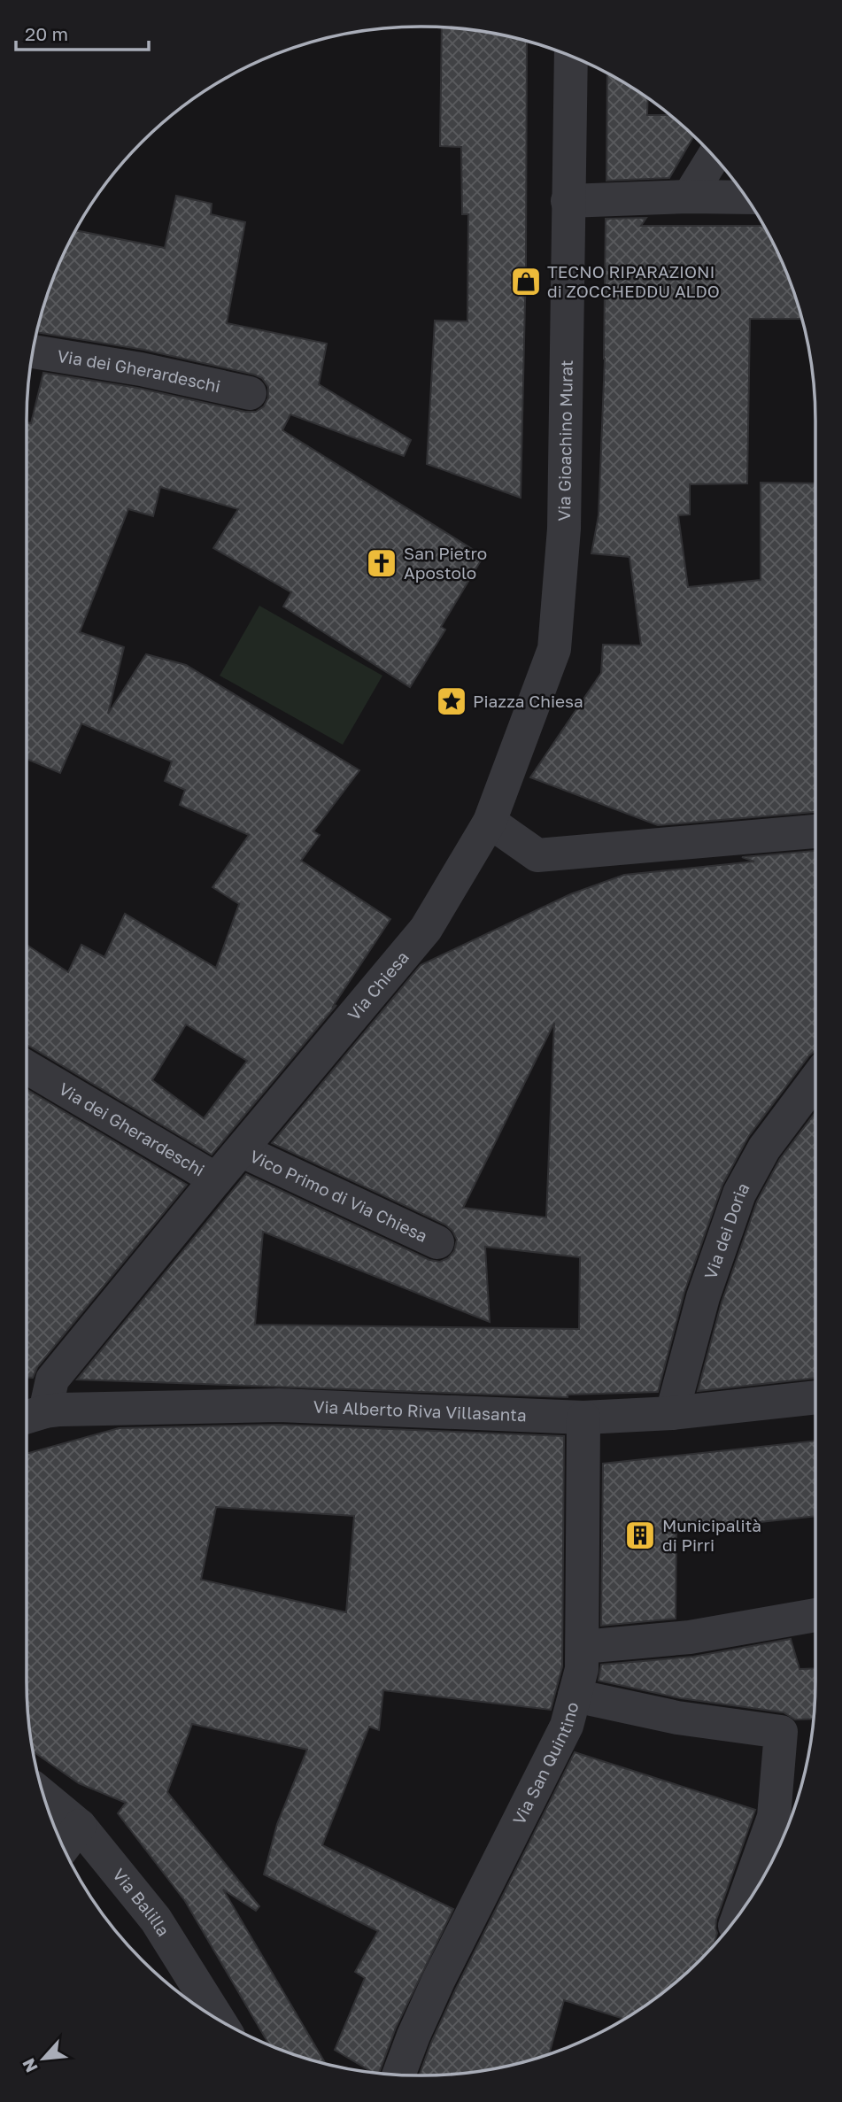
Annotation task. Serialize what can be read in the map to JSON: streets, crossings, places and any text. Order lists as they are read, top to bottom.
{
  "streets": {
    "street": [
      "Via dei Gherardeschi",
      "Via Gioachino Murat",
      "Via Chiesa",
      "Vico Primo di Via Chiesa",
      "Via dei Doria",
      "Via Alberto Riva Villasanta",
      "Via San Quintino",
      "Via Balilla"
    ]
  },
  "crossings": [
    ["Via dei Gherardeschi", "Via Chiesa"],
    ["Via Gioachino Murat", "Via Chiesa"],
    ["Via Chiesa", "Vico Primo di Via Chiesa"],
    ["Via Chiesa", "Via Alberto Riva Villasanta"],
    ["Via dei Doria", "Via Alberto Riva Villasanta"],
    ["Via Alberto Riva Villasanta", "Via San Quintino"]
  ],
  "places": {
    "shop": ["TECNO RIPARAZIONI di ZOCCHEDDU ALDO"],
    "church": ["San Pietro Apostolo"],
    "place": ["Piazza Chiesa"],
    "building": ["Municipalità di Pirri"]
  },
  "scale_bar": "20 m",
  "north": "bottom left"
}
